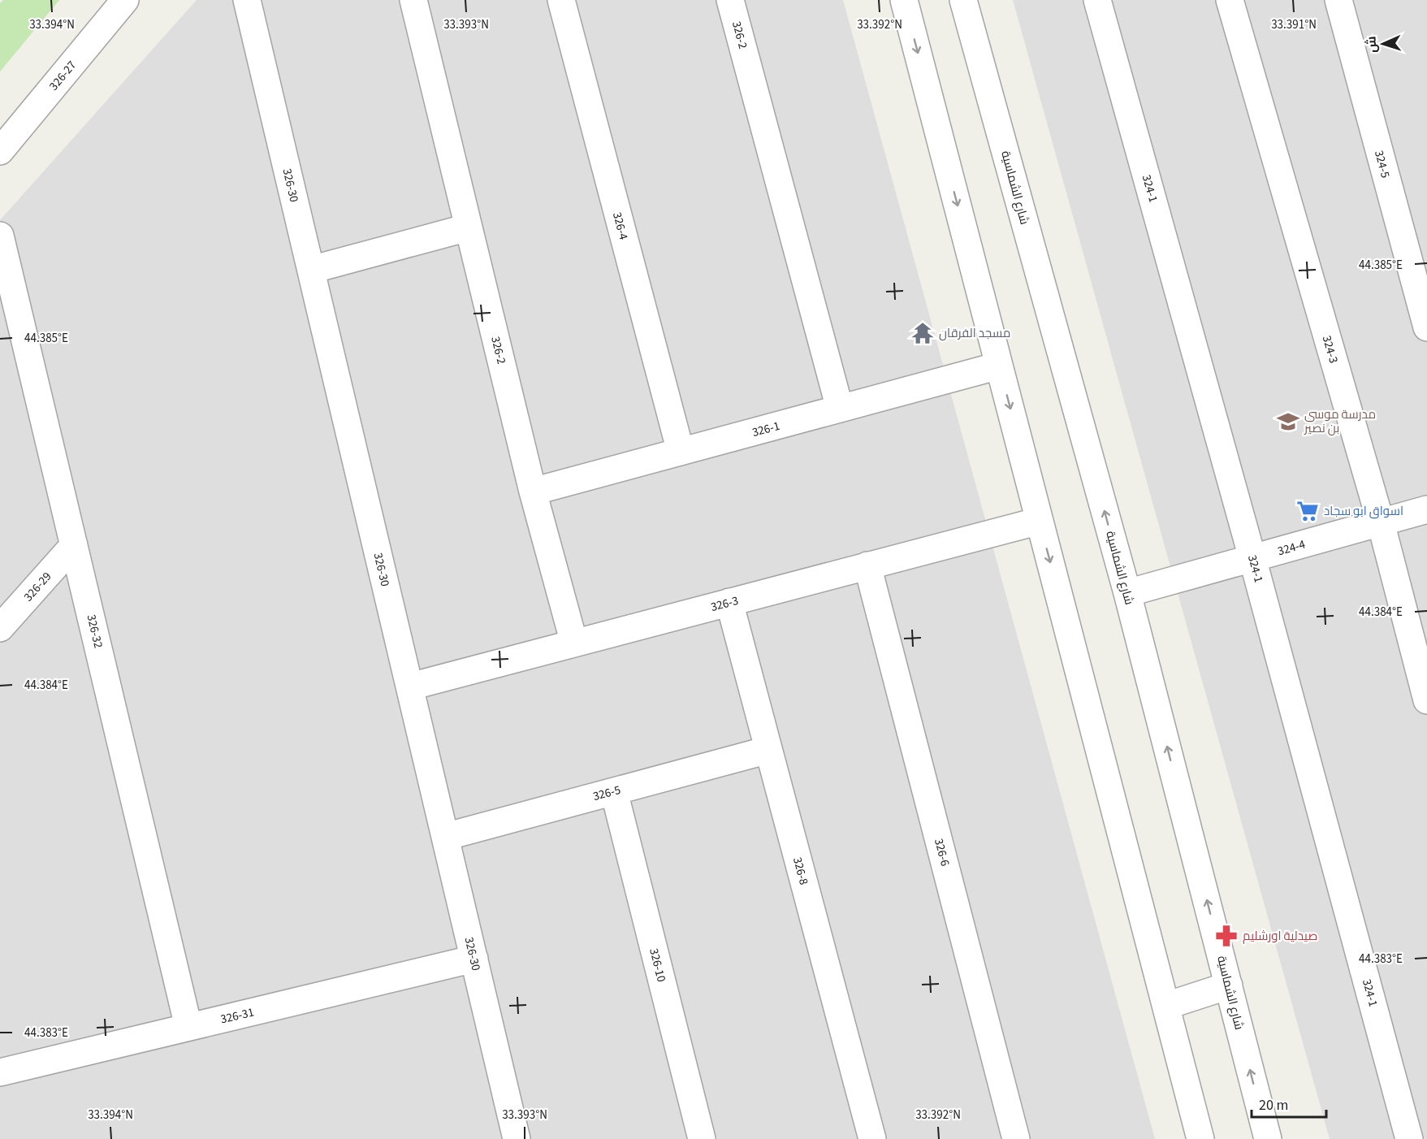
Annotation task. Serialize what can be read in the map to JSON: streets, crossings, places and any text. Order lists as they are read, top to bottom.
{
  "streets": {
    "street": [
      "326-2",
      "326-27",
      "324-5",
      "326-30",
      "شارع الشماسية",
      "324-1",
      "326-4",
      "324-3",
      "326-1",
      "324-4",
      "326-29",
      "326-3",
      "326-32",
      "326-5",
      "326-6",
      "326-8",
      "326-10",
      "326-31"
    ]
  },
  "crossings": [
    ["326-2", "326-1"],
    ["326-2", "326-3"],
    ["326-30", "326-3"],
    ["326-30", "326-5"],
    ["326-30", "326-31"],
    ["شارع الشماسية", "324-4"],
    ["324-1", "324-4"],
    ["326-4", "326-1"],
    ["324-3", "324-4"],
    ["326-29", "326-32"],
    ["326-3", "326-6"],
    ["326-3", "326-8"],
    ["326-32", "326-31"],
    ["326-5", "326-8"],
    ["326-5", "326-10"]
  ],
  "places": {
    "temple": ["مسجد الفرقان"],
    "school or university": ["مدرسة موسى بن نصير"],
    "supermarket": ["اسواق ابو سجاد"],
    "pharmacy": ["صيدلية اورشليم"]
  },
  "scale_bar": "20 m",
  "north": "left",
  "coordinates": [
    "33.394°N",
    "33.393°N",
    "33.392°N",
    "33.391°N",
    "44.385°E",
    "44.384°E",
    "44.383°E"
  ]
}
